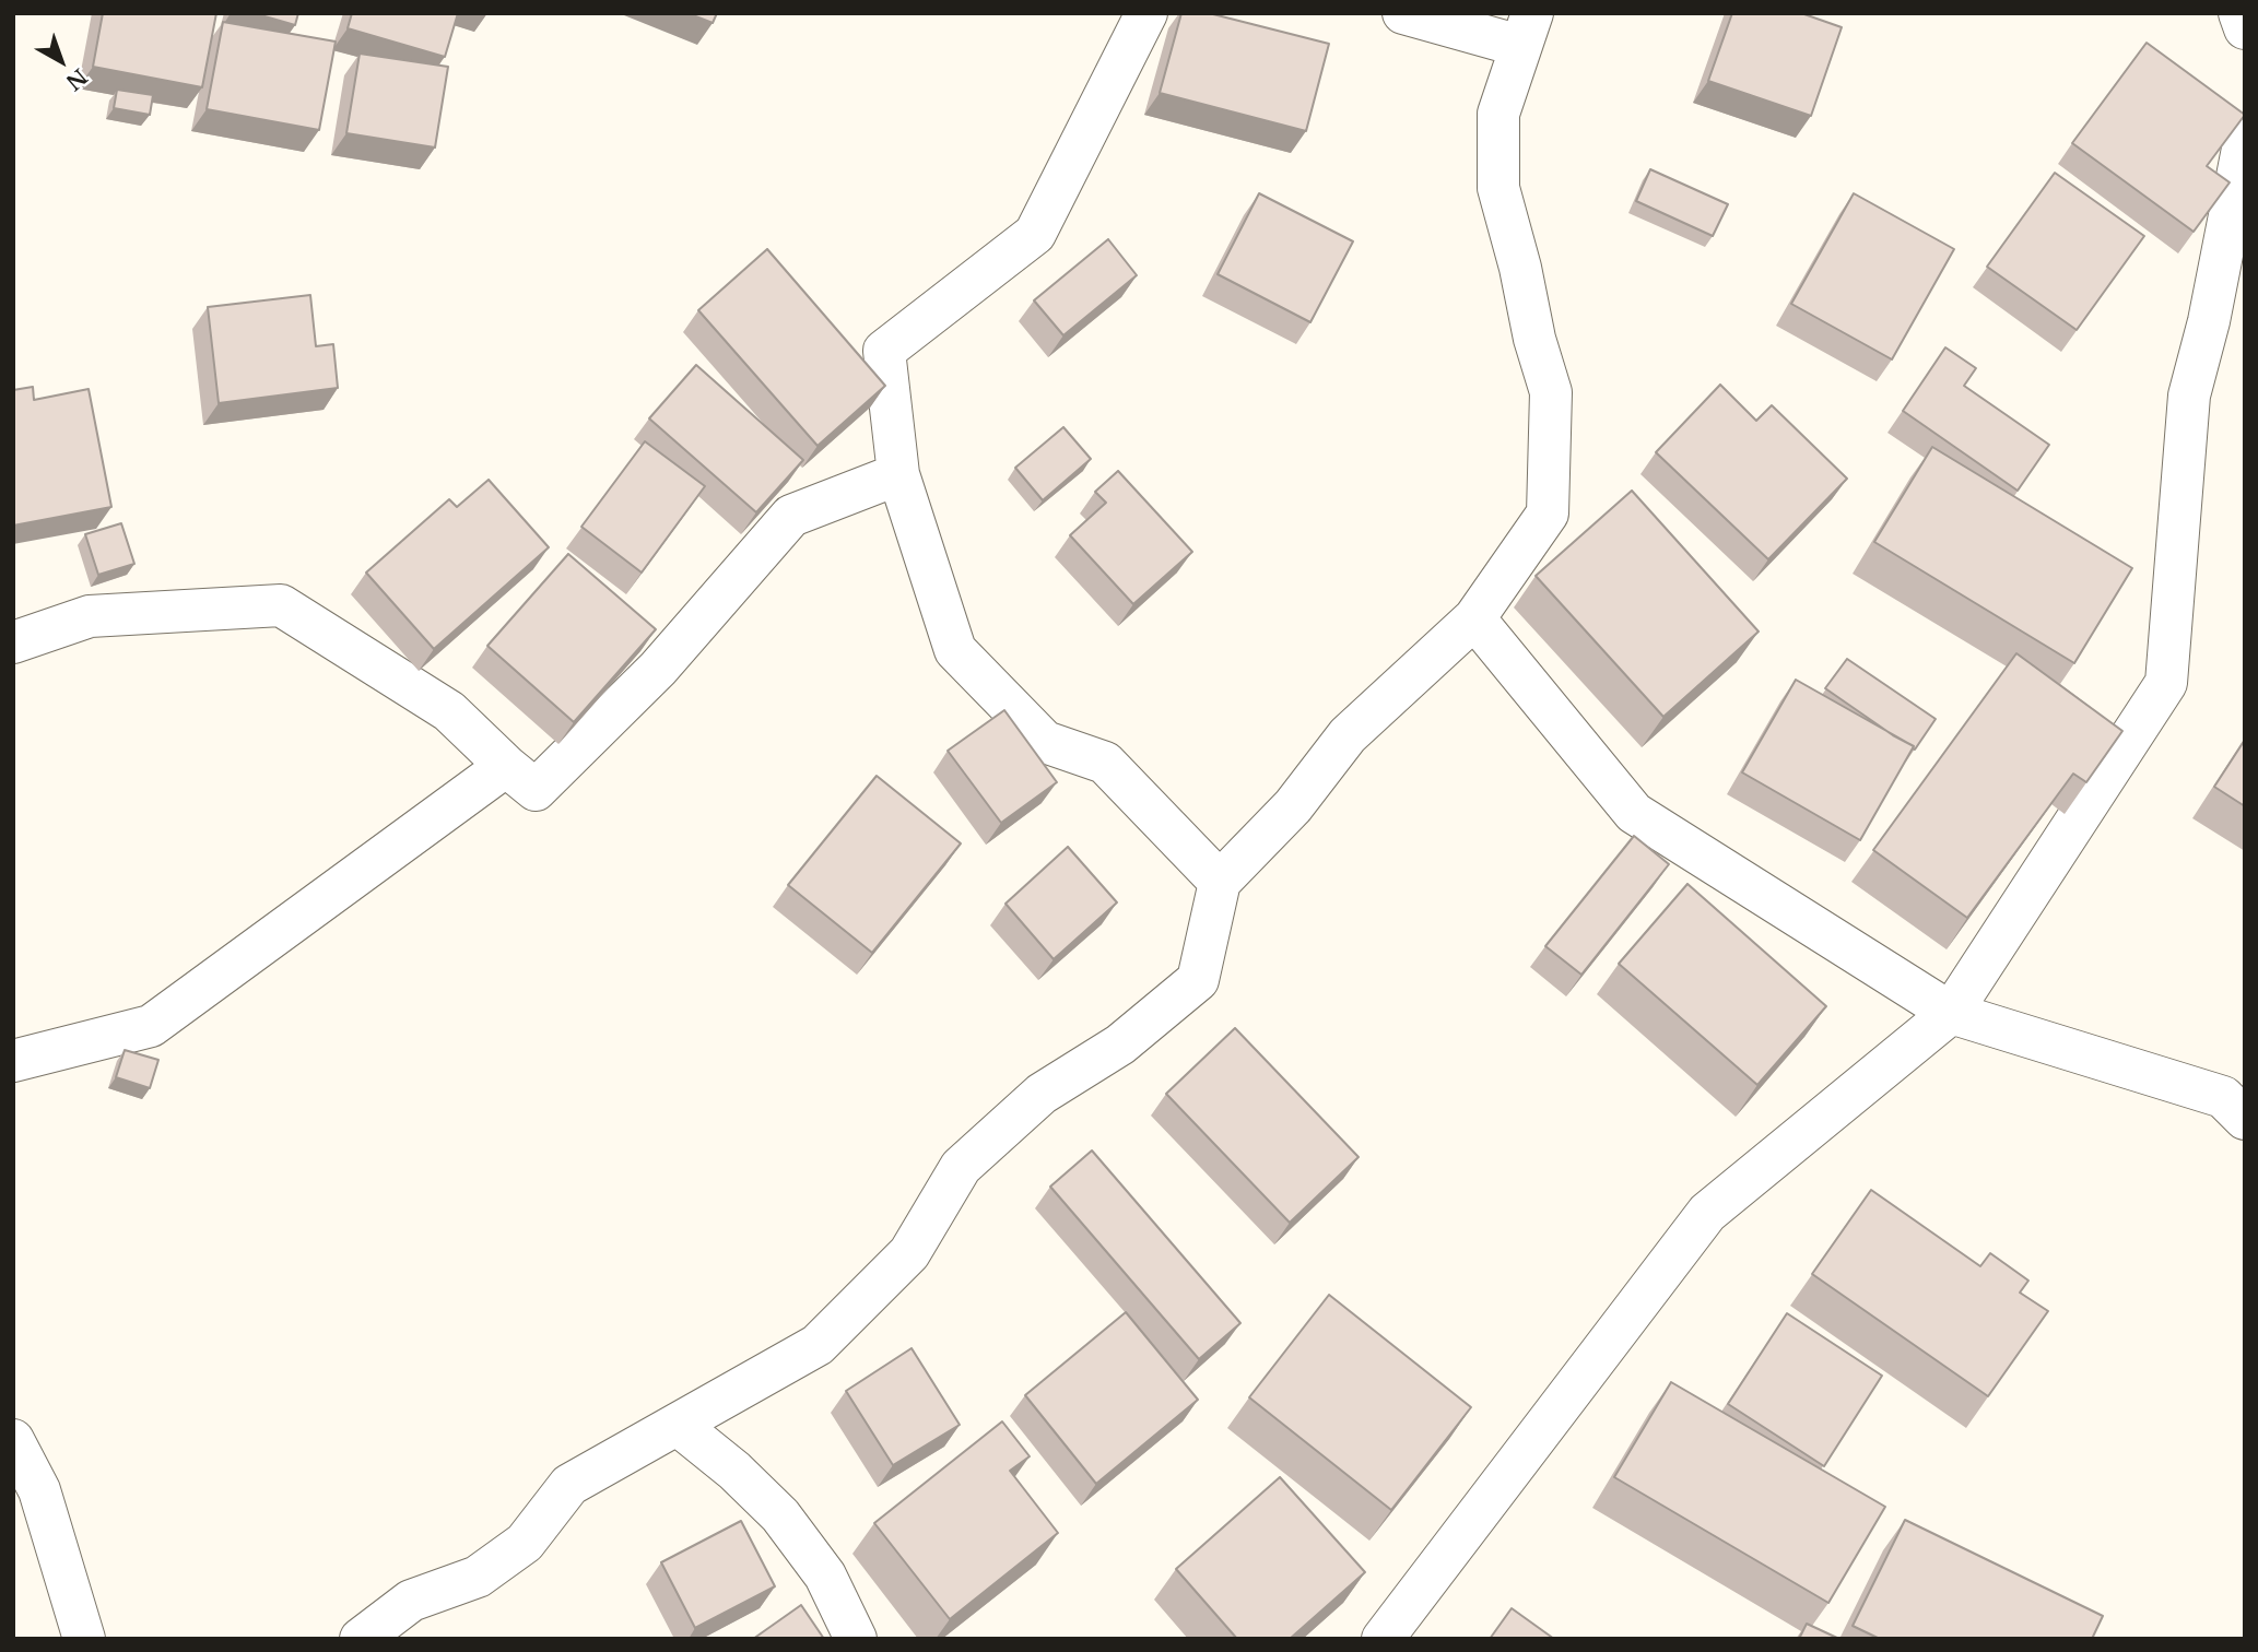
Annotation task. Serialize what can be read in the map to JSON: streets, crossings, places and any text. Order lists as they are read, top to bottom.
{
  "north": "bottom right"
}
